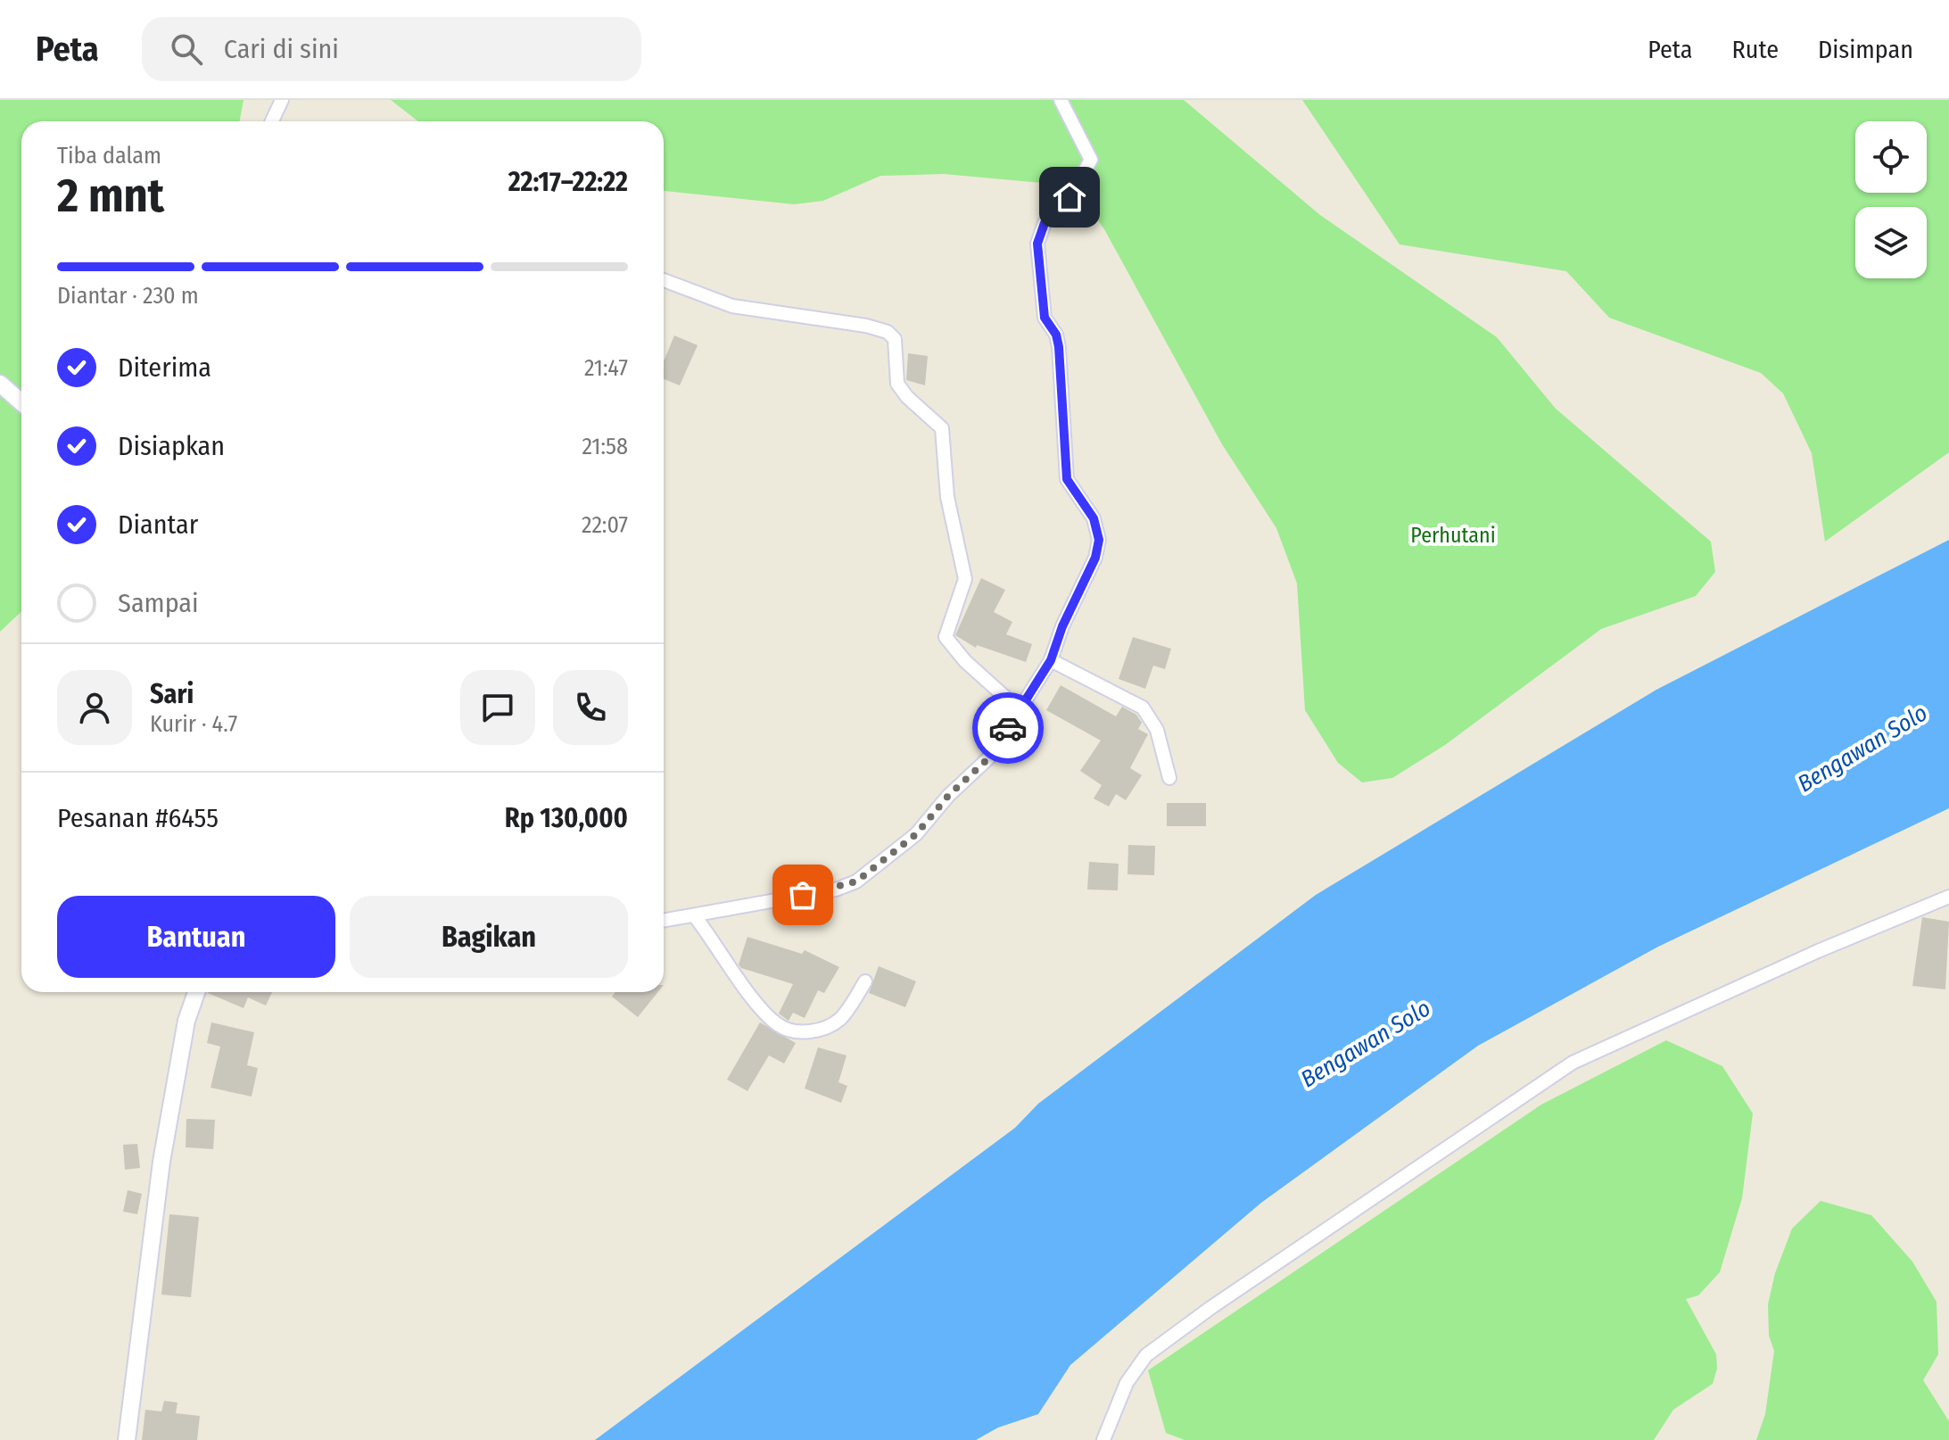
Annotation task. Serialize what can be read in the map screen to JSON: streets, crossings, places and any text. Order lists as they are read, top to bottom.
{
  "water": ["Bengawan Solo"],
  "parks": ["Perhutani"],
  "page": {
    "header": "Peta",
    "search": "Cari di sini",
    "nav": ["Peta", "Rute", "Disimpan"],
    "heading": ["2 mnt", "Tiba dalam", "22:17–22:22"],
    "panel": [
      "Sari",
      "Kurir · 4.7",
      "Pesanan #6455",
      "Rp 130,000"
    ],
    "bar": "Diantar · 230 m",
    "list": [
      ["Diterima", "21:47"],
      ["Disiapkan", "21:58"],
      ["Diantar", "22:07"],
      "Sampai"
    ],
    "buttons": ["Bantuan", "Bagikan"]
  }
}
